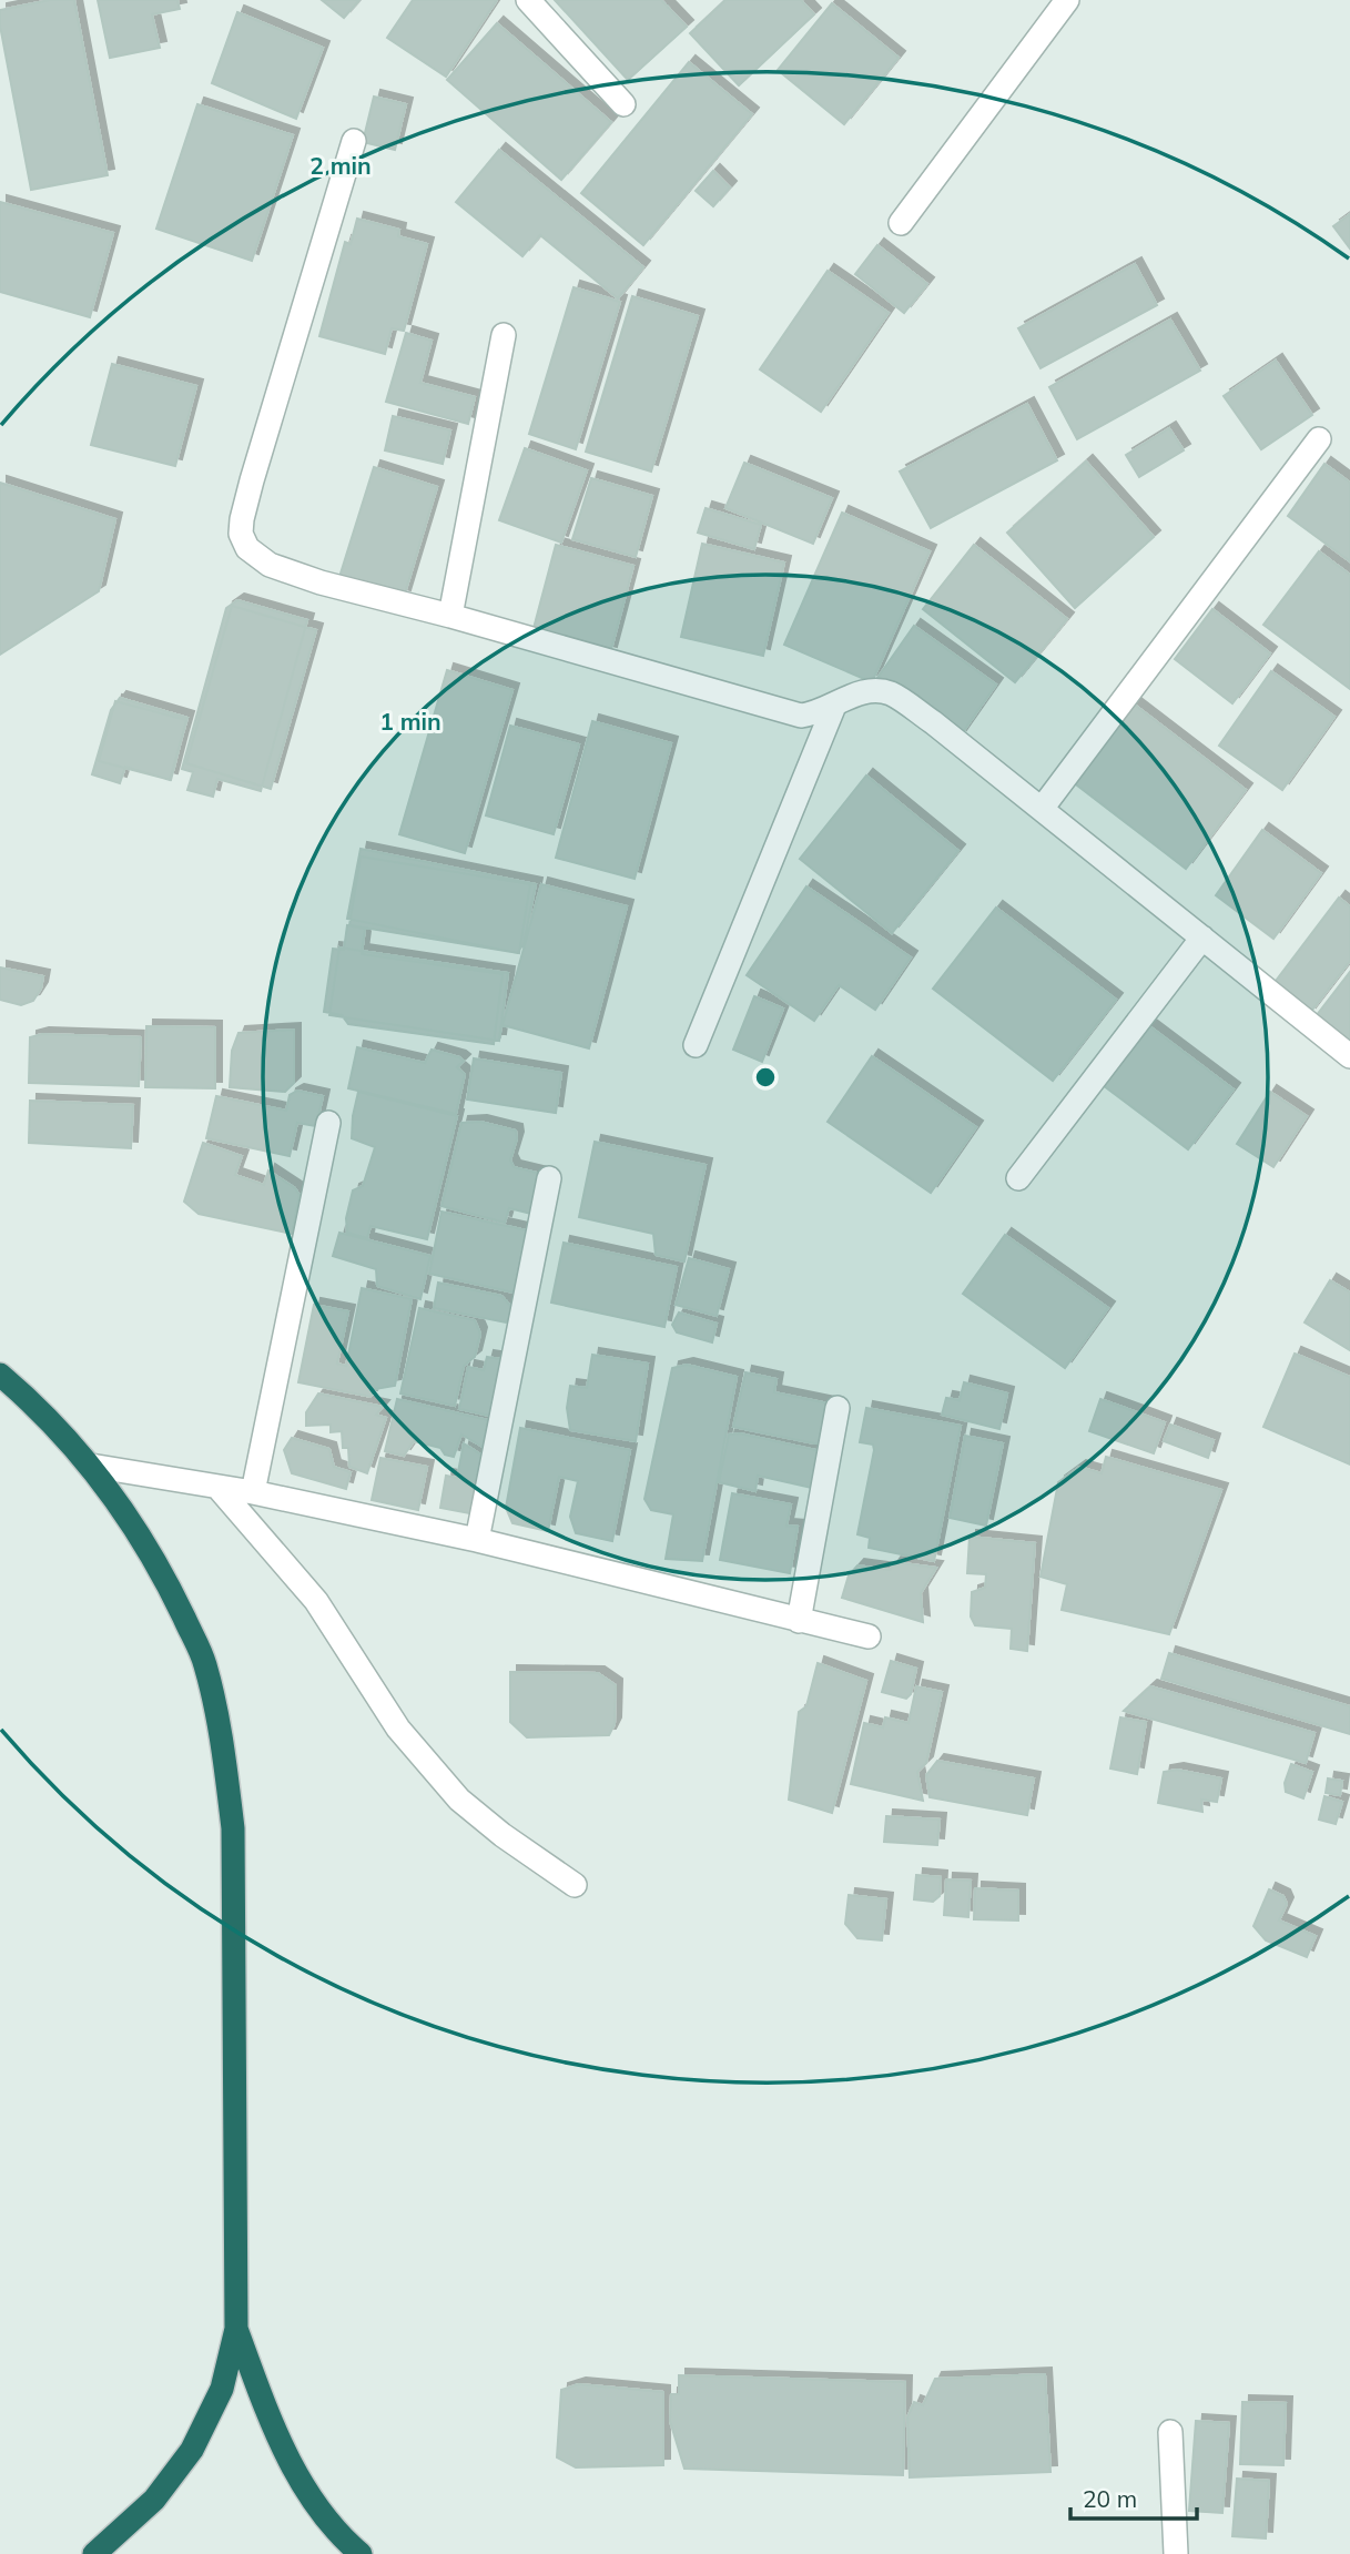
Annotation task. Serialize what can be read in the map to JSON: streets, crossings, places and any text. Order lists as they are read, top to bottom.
{
  "scale_bar": "20 m",
  "rings": ["2 min", "1 min"]
}
